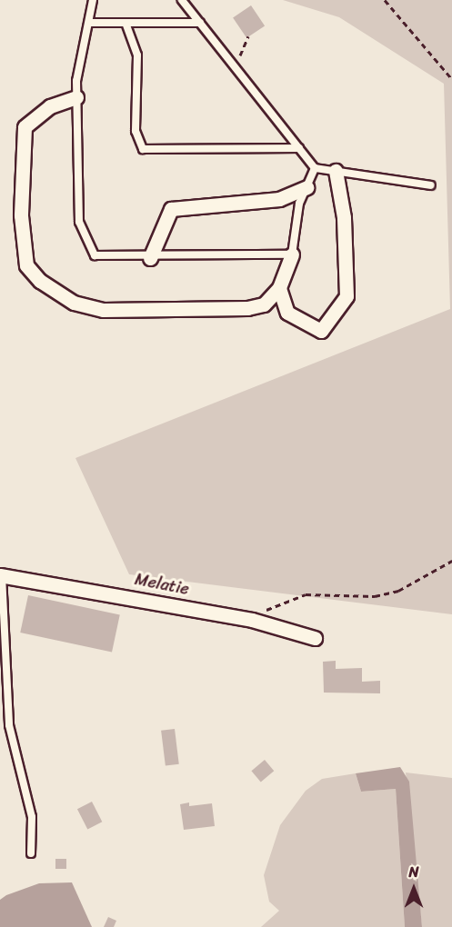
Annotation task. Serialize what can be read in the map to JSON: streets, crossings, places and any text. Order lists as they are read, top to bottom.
{
  "streets": {
    "street": ["Melatie"]
  },
  "north": "top"
}
